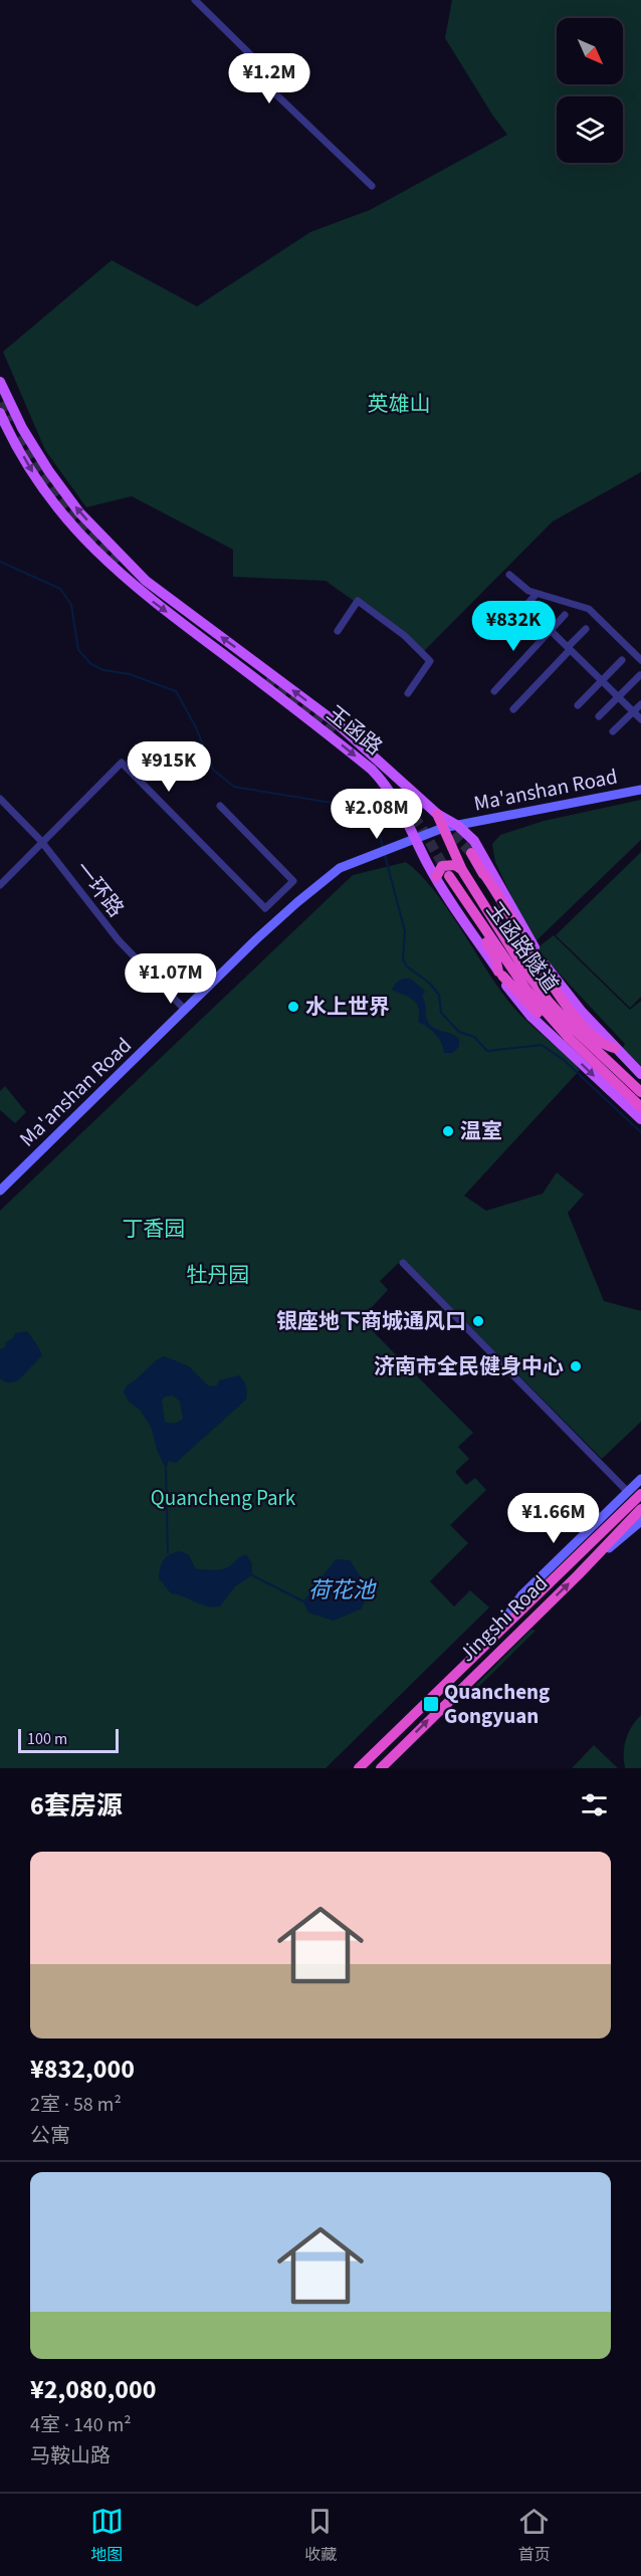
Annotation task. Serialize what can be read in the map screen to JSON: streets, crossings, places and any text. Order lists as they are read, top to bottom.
{
  "streets": {
    "highway": ["玉函路隧道", "Jingshi Road"],
    "main road": ["玉函路", "Ma'anshan Road"],
    "street": ["一环路"]
  },
  "crossings": [
    ["玉函路", "Ma'anshan Road"],
    ["Ma'anshan Road", "一环路"]
  ],
  "water": ["荷花池"],
  "parks": [
    "英雄山",
    "丁香园",
    "牡丹园",
    "Quancheng Park"
  ],
  "places": {
    "other": [
      "水上世界",
      "温室",
      "银座地下商城通风口",
      "济南市全民健身中心"
    ],
    "transit": ["Quancheng Gongyuan"]
  },
  "scale_bar": "100 m",
  "north": "bottom right",
  "page": {
    "price": [
      "¥1.2M",
      "¥832K",
      "¥915K",
      "¥2.08M",
      "¥1.07M",
      "¥1.66M"
    ],
    "scale": "100 m",
    "heading": "6套房源",
    "list": [
      {
        "name": "¥832,000",
        "note": "2室 · 58 m² · 公寓"
      },
      {
        "name": "¥2,080,000",
        "note": "4室 · 140 m² · 马鞍山路"
      }
    ],
    "tabs": ["地图", "收藏", "首页"]
  }
}
